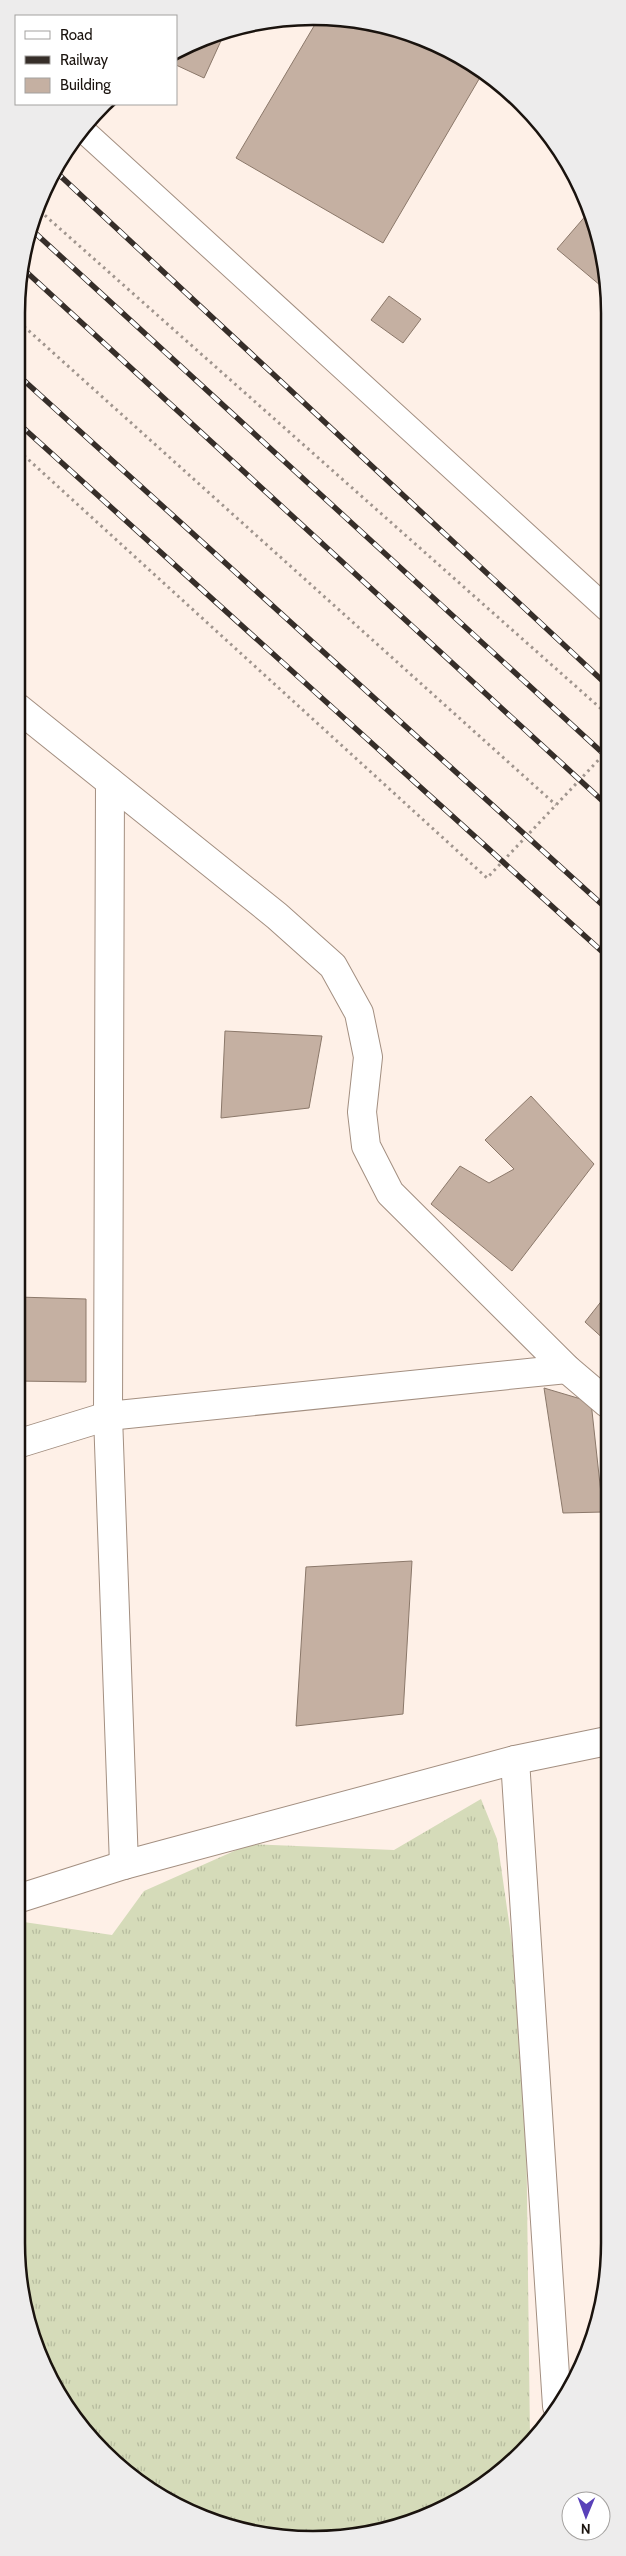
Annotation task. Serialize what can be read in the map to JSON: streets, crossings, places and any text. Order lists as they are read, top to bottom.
{
  "legend": ["Road", "Railway", "Building"],
  "north": "bottom"
}
